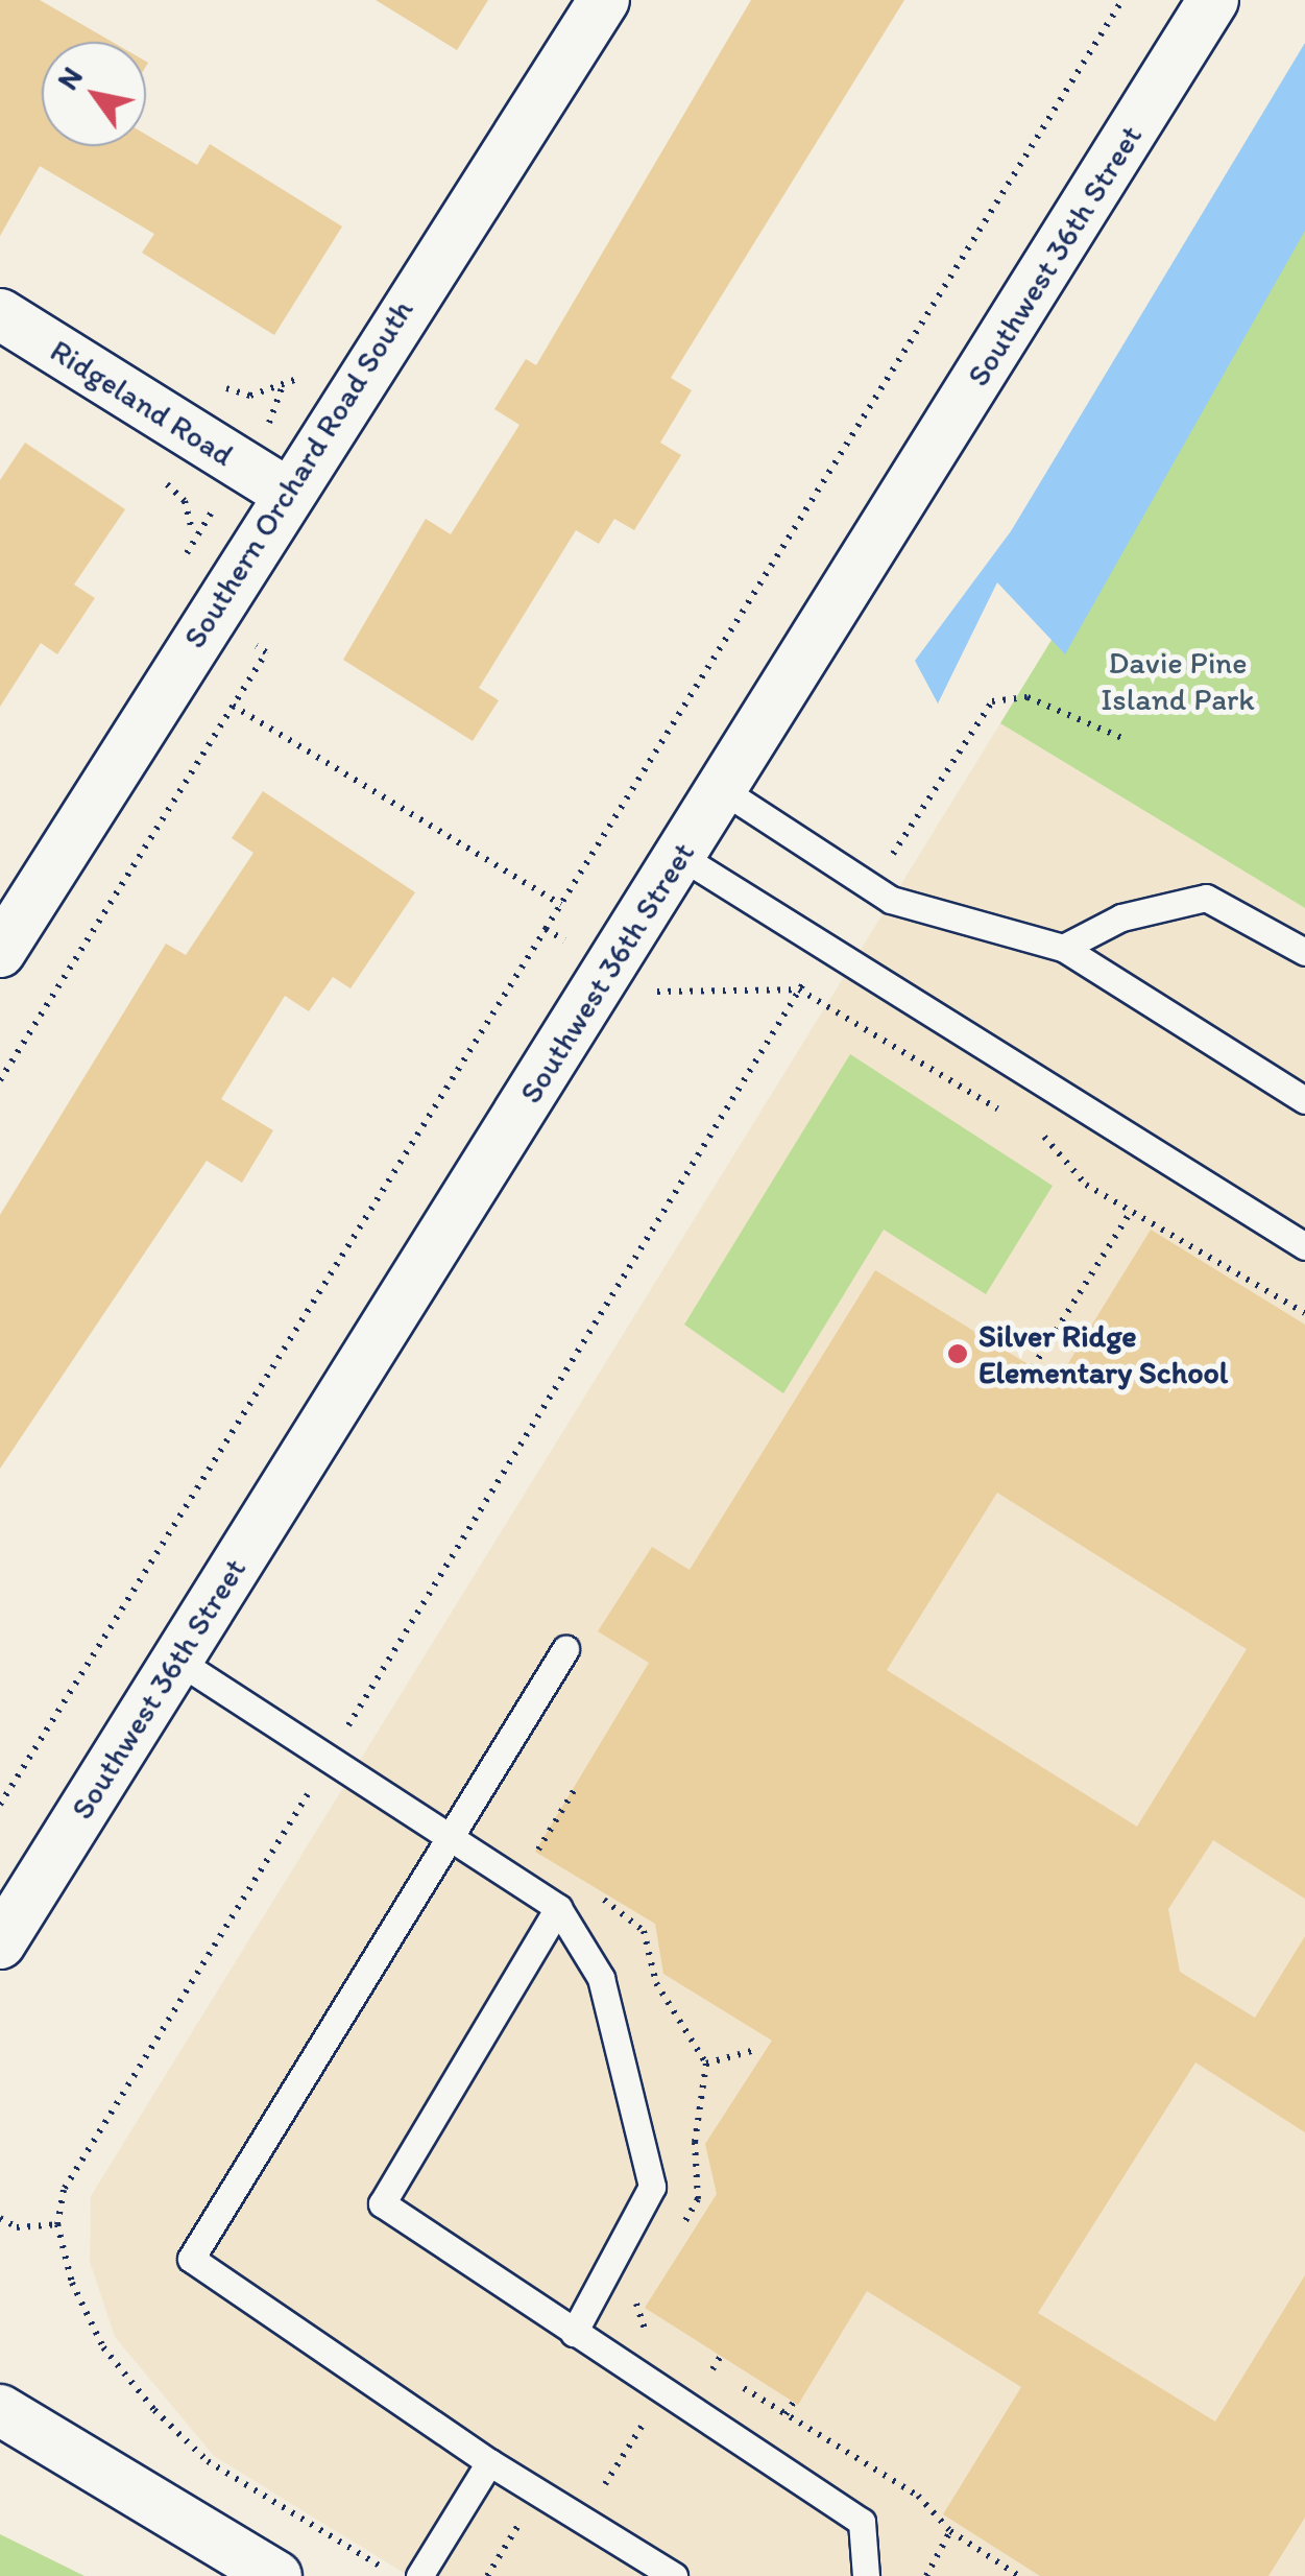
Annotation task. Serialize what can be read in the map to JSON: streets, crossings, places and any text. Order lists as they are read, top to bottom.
{
  "streets": {
    "street": ["Southwest 36th Street", "Ridgeland Road", "Southern Orchard Road South"]
  },
  "crossings": [
    ["Ridgeland Road", "Southern Orchard Road South"]
  ],
  "parks": ["Davie Pine Island Park"],
  "places": ["Silver Ridge Elementary School"],
  "north": "top left"
}
